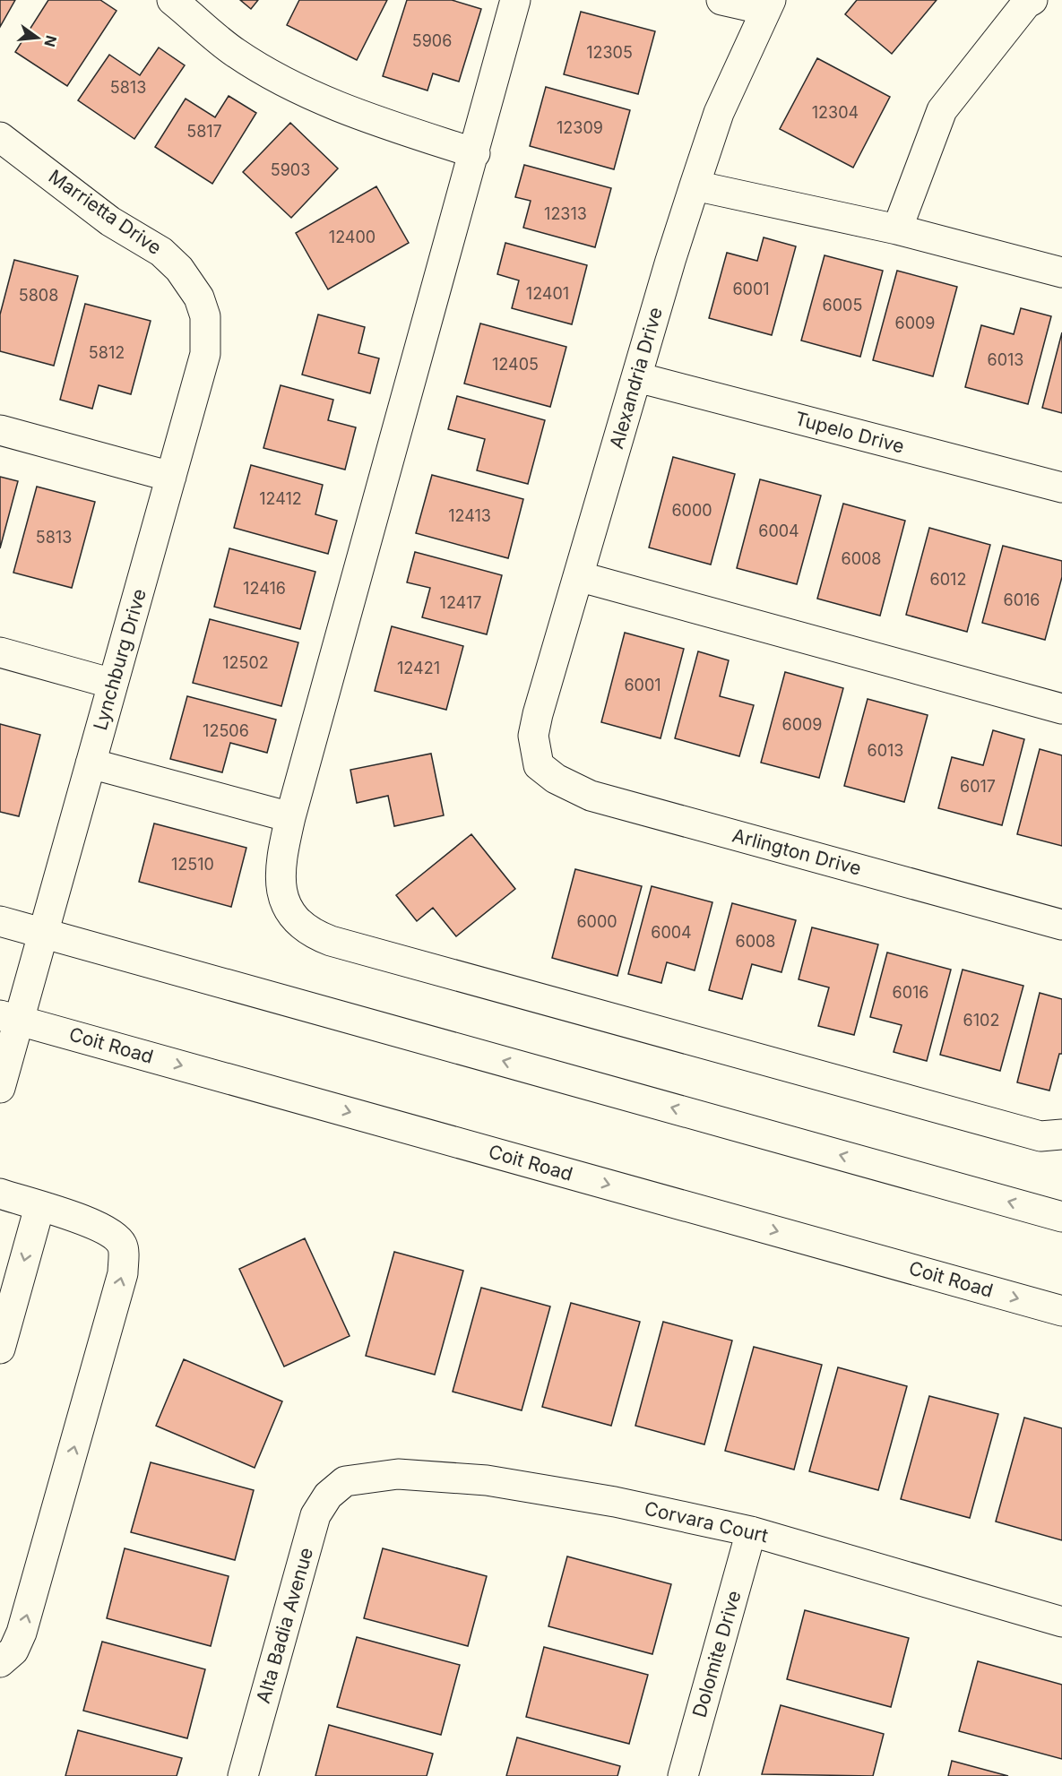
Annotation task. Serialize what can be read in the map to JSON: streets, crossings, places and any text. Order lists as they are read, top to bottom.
{
  "streets": {
    "street": [
      "Marrietta Drive",
      "Alexandria Drive",
      "Tupelo Drive",
      "Lynchburg Drive",
      "Arlington Drive",
      "Coit Road",
      "Corvara Court",
      "Alta Badia Avenue",
      "Dolomite Drive"
    ]
  },
  "crossings": [
    ["Marrietta Drive", "Lynchburg Drive"],
    ["Alexandria Drive", "Tupelo Drive"],
    ["Alexandria Drive", "Arlington Drive"],
    ["Lynchburg Drive", "Coit Road"],
    ["Corvara Court", "Alta Badia Avenue"],
    ["Corvara Court", "Dolomite Drive"]
  ],
  "house_numbers": [
    "5906",
    "12305",
    "5813",
    "12304",
    "12309",
    "5817",
    "5903",
    "12313",
    "12400",
    "6001",
    "12401",
    "5808",
    "6005",
    "6009",
    "5812",
    "6013",
    "12405",
    "12412",
    "6000",
    "12413",
    "6004",
    "5813",
    "6008",
    "6012",
    "12416",
    "6016",
    "12417",
    "12502",
    "12421",
    "6001",
    "6009",
    "12506",
    "6013",
    "6017",
    "12510",
    "6000",
    "6004",
    "6008",
    "6016",
    "6102"
  ],
  "north": "right"
}
